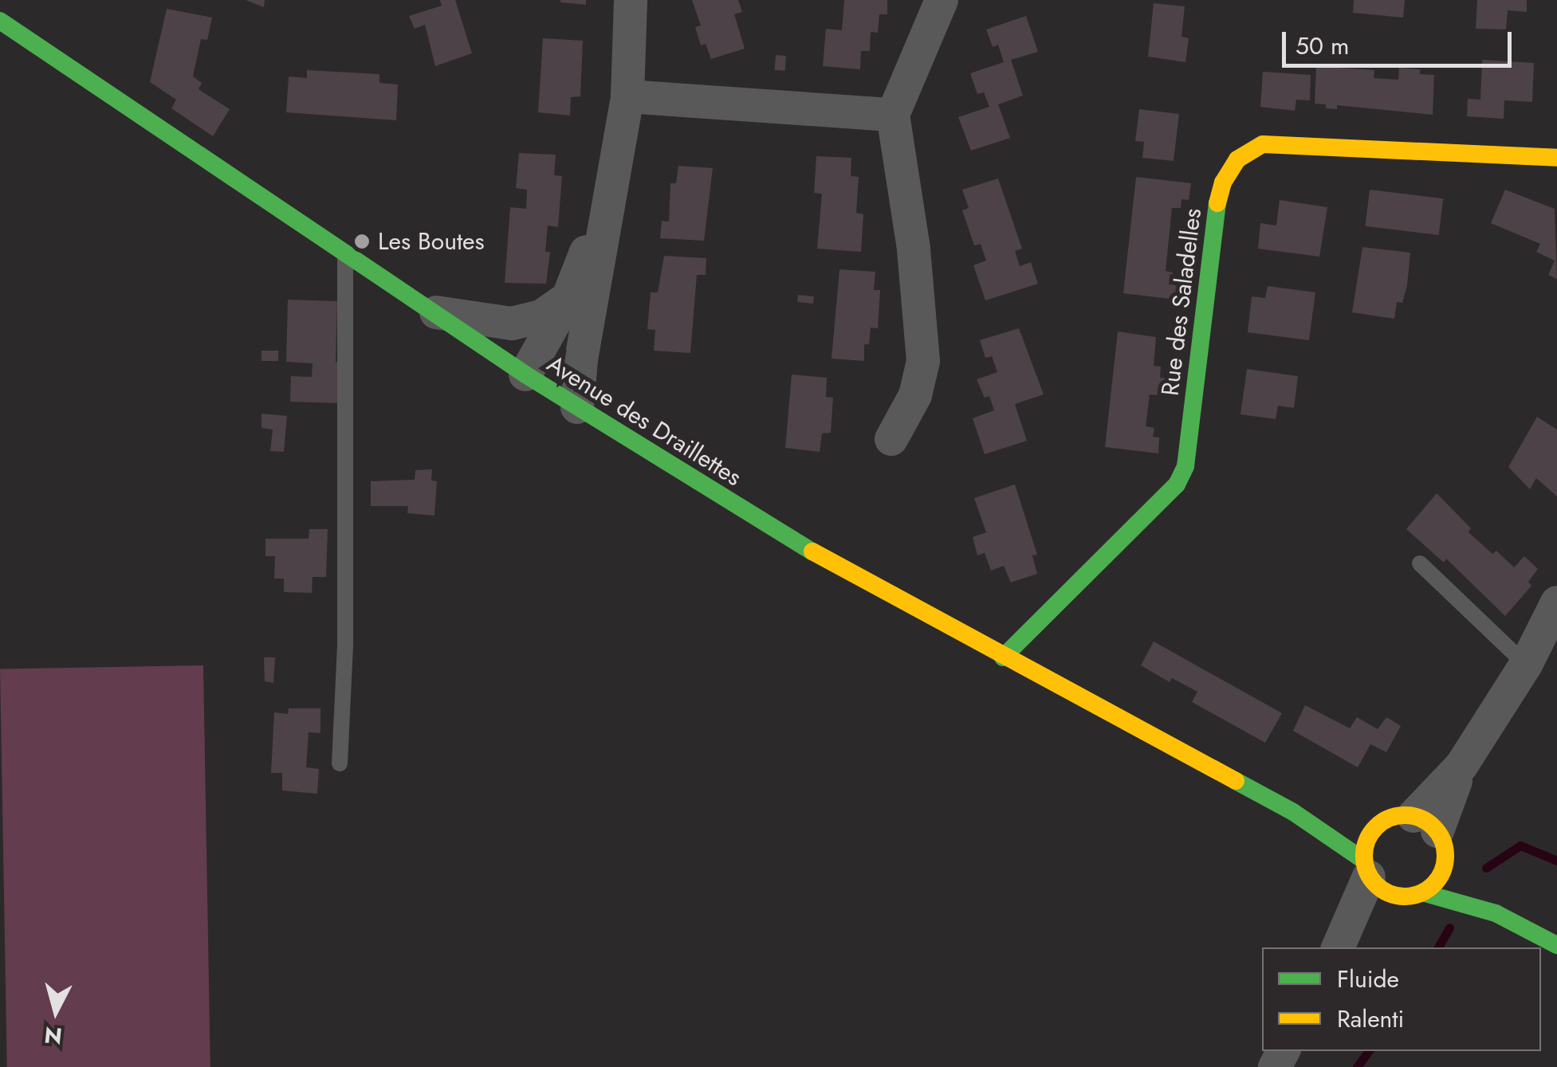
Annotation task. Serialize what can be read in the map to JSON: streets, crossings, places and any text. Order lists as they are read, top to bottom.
{
  "streets": {
    "street": ["Rue des Saladelles", "Avenue des Draillettes"]
  },
  "crossings": [
    ["Rue des Saladelles", "Avenue des Draillettes"]
  ],
  "places": ["Les Boutes"],
  "legend": ["Fluide", "Ralenti"],
  "scale_bar": "50 m",
  "north": "bottom"
}
